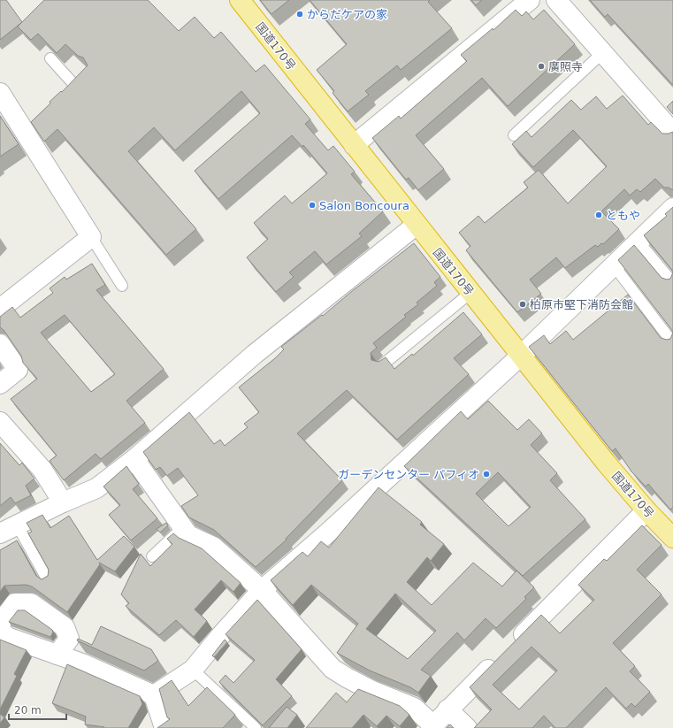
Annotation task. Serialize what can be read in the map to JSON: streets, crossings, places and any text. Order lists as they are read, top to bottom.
{
  "streets": {
    "highway": ["国道170号"]
  },
  "places": [
    "からだケアの家",
    "廣照寺",
    "Salon Boncoura",
    "ともや",
    "柏原市堅下消防会館",
    "ガーデンセンター パフィオ"
  ],
  "scale_bar": "20 m"
}
